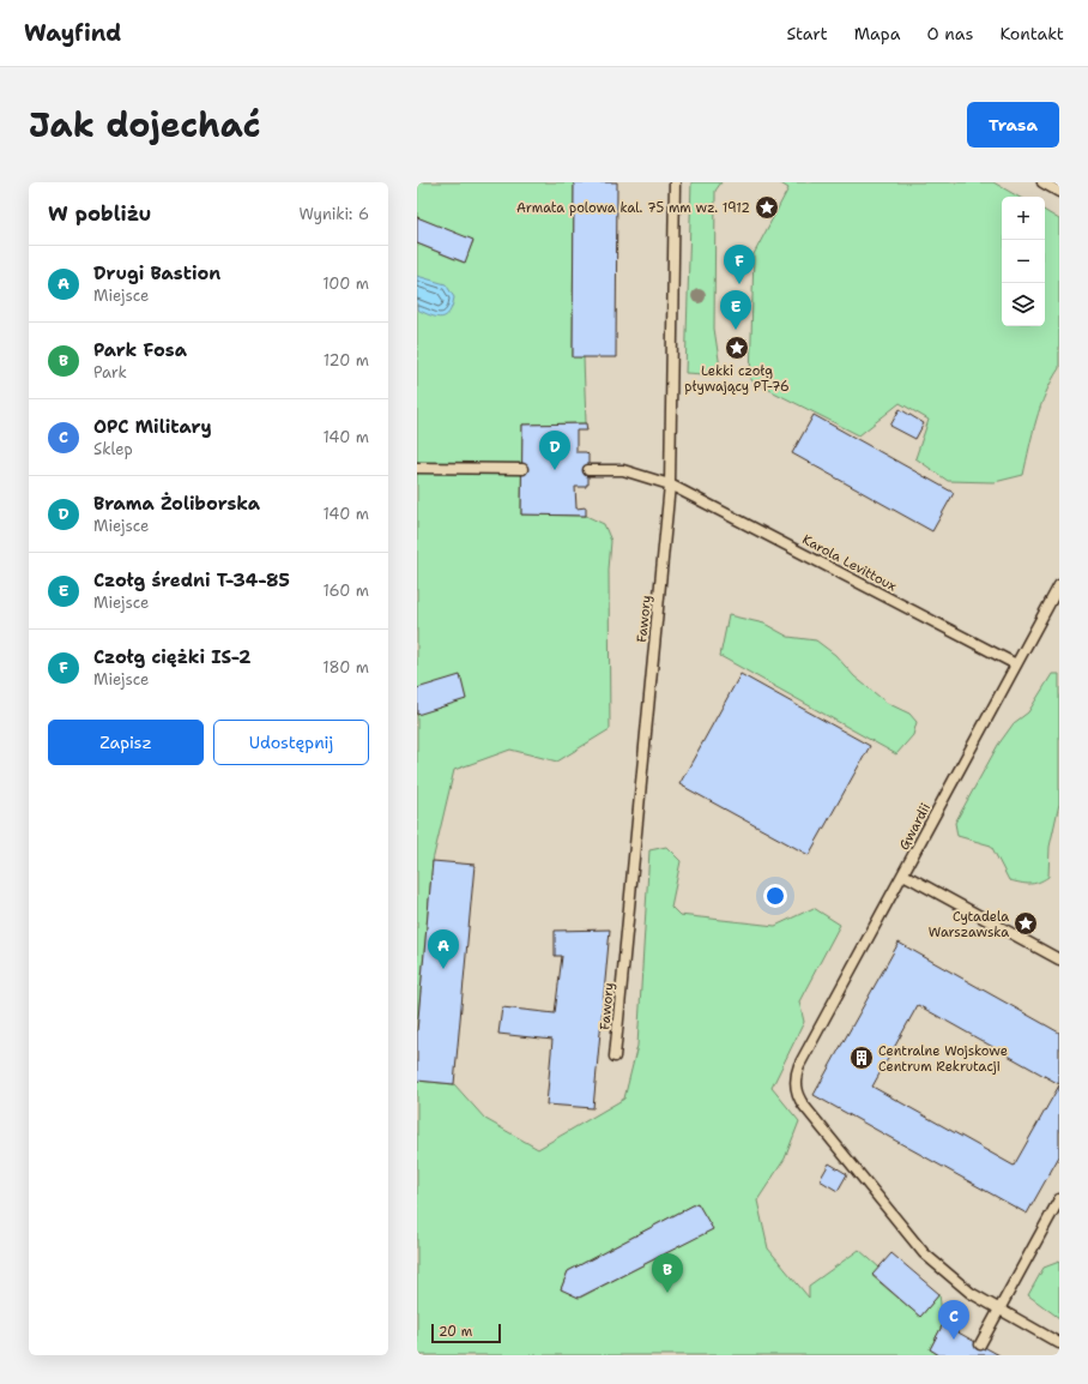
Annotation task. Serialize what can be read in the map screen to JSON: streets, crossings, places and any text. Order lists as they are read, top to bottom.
{
  "streets": {
    "lane": ["Karola Levittoux", "Fawory", "Gwardii"]
  },
  "crossings": [
    ["Karola Levittoux", "Fawory"],
    ["Karola Levittoux", "Gwardii"]
  ],
  "places": {
    "place": ["Armata polowa kal. 75 mm wz. 1912", "Lekki czołg pływający PT-76", "Cytadela Warszawska"],
    "building": ["Centralne Wojskowe Centrum Rekrutacji"]
  },
  "scale_bar": "20 m",
  "page": {
    "header": "Wayfind",
    "nav": [
      "Start",
      "Mapa",
      "O nas",
      "Kontakt"
    ],
    "title": "Jak dojechać",
    "buttons": [
      "Trasa",
      ["Zapisz", "Udostępnij"]
    ],
    "heading": ["W pobliżu", "Wyniki: 6"],
    "map_buttons": ["+", "−"],
    "list": [
      {
        "mark": "A",
        "name": "Drugi Bastion",
        "note": "Miejsce",
        "value": "100 m"
      },
      {
        "mark": "B",
        "name": "Park Fosa",
        "note": "Park",
        "value": "120 m"
      },
      {
        "mark": "C",
        "name": "OPC Military",
        "note": "Sklep",
        "value": "140 m"
      },
      {
        "mark": "D",
        "name": "Brama Żoliborska",
        "note": "Miejsce",
        "value": "140 m"
      },
      {
        "mark": "E",
        "name": "Czołg średni T-34-85",
        "note": "Miejsce",
        "value": "160 m"
      },
      {
        "mark": "F",
        "name": "Czołg ciężki IS-2",
        "note": "Miejsce",
        "value": "180 m"
      }
    ],
    "pins": [
      "F",
      "E",
      "D",
      "A",
      "B",
      "C"
    ],
    "scale": "20 m"
  }
}
